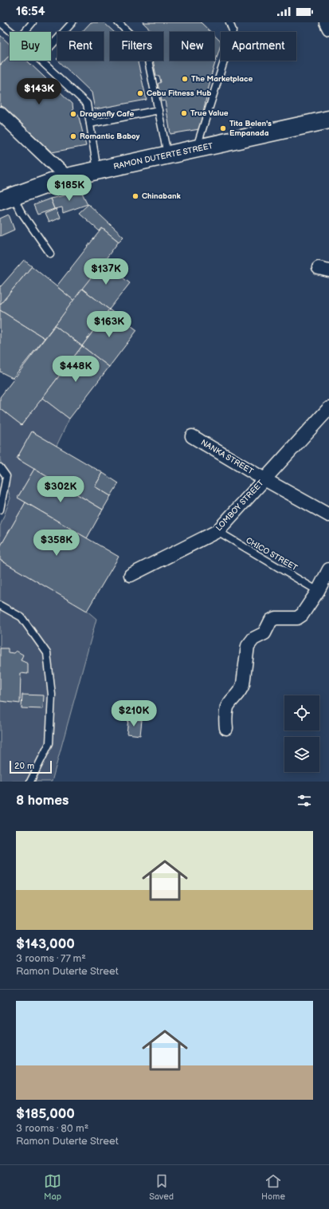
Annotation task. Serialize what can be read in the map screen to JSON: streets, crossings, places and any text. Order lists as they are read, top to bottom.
{
  "streets": {
    "main road": ["RAMON DUTERTE STREET"],
    "street": ["NANKA STREET", "LOMBOY STREET"],
    "lane": ["CHICO STREET"]
  },
  "crossings": [
    ["NANKA STREET", "LOMBOY STREET"],
    ["LOMBOY STREET", "CHICO STREET"]
  ],
  "places": [
    "The Marketplace",
    "Cebu Fitness Hub",
    "True Value",
    "Dragonfly Cafe",
    "Tita Belen's Empanada",
    "Romantic Baboy",
    "Chinabank"
  ],
  "scale_bar": "20 m",
  "page": {
    "status": "16:54",
    "chip": [
      "Buy",
      "Rent",
      "Filters",
      "New",
      "Apartment"
    ],
    "price": [
      "$143K",
      "$185K",
      "$137K",
      "$163K",
      "$448K",
      "$302K",
      "$358K",
      "$210K"
    ],
    "scale": "20 m",
    "heading": "8 homes",
    "list": [
      {
        "name": "$143,000",
        "note": "3 rooms · 77 m² · Ramon Duterte Street"
      },
      {
        "name": "$185,000",
        "note": "3 rooms · 80 m² · Ramon Duterte Street"
      }
    ],
    "tabs": ["Map", "Saved", "Home"]
  }
}
